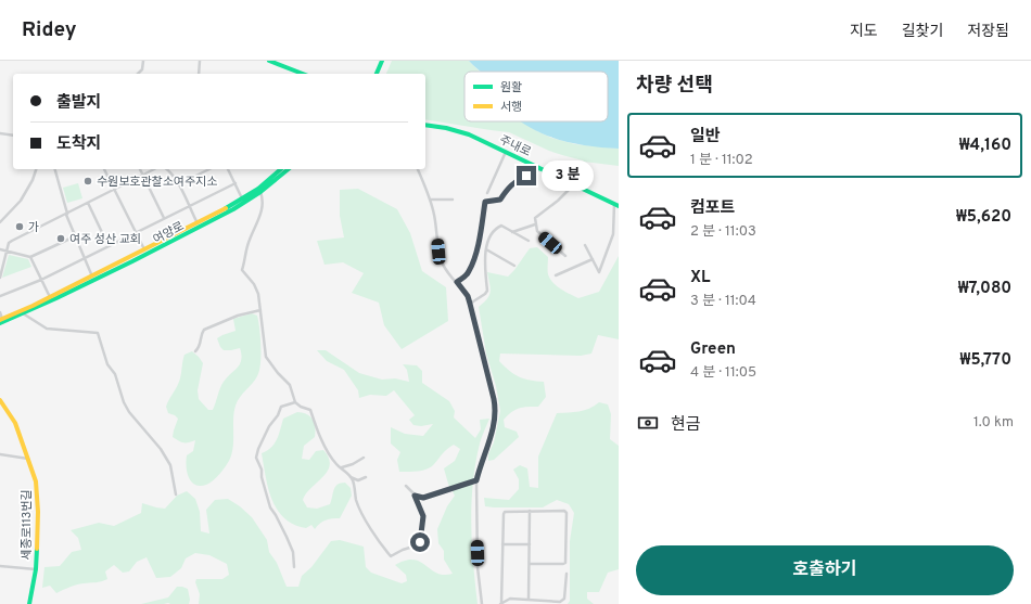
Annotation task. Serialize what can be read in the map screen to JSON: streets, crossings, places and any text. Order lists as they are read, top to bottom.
{
  "streets": {
    "street": ["주내로", "여양로", "세종로113번길"]
  },
  "places": ["수원보호관찰소여주지소", "가", "여주 성산 교회"],
  "legend": ["원활", "서행"],
  "page": {
    "header": "Ridey",
    "nav": ["지도", "길찾기", "저장됨"],
    "heading": "차량 선택",
    "banner": ["출발지", "도착지"],
    "list": [
      {
        "name": "일반",
        "note": "1 분 · 11:02",
        "value": "₩4,160"
      },
      {
        "name": "컴포트",
        "note": "2 분 · 11:03",
        "value": "₩5,620"
      },
      {
        "name": "XL",
        "note": "3 분 · 11:04",
        "value": "₩7,080"
      },
      {
        "name": "Green",
        "note": "4 분 · 11:05",
        "value": "₩5,770"
      }
    ],
    "bubble": "3 분",
    "pay": ["현금", "1.0 km"],
    "buttons": "호출하기"
  }
}
